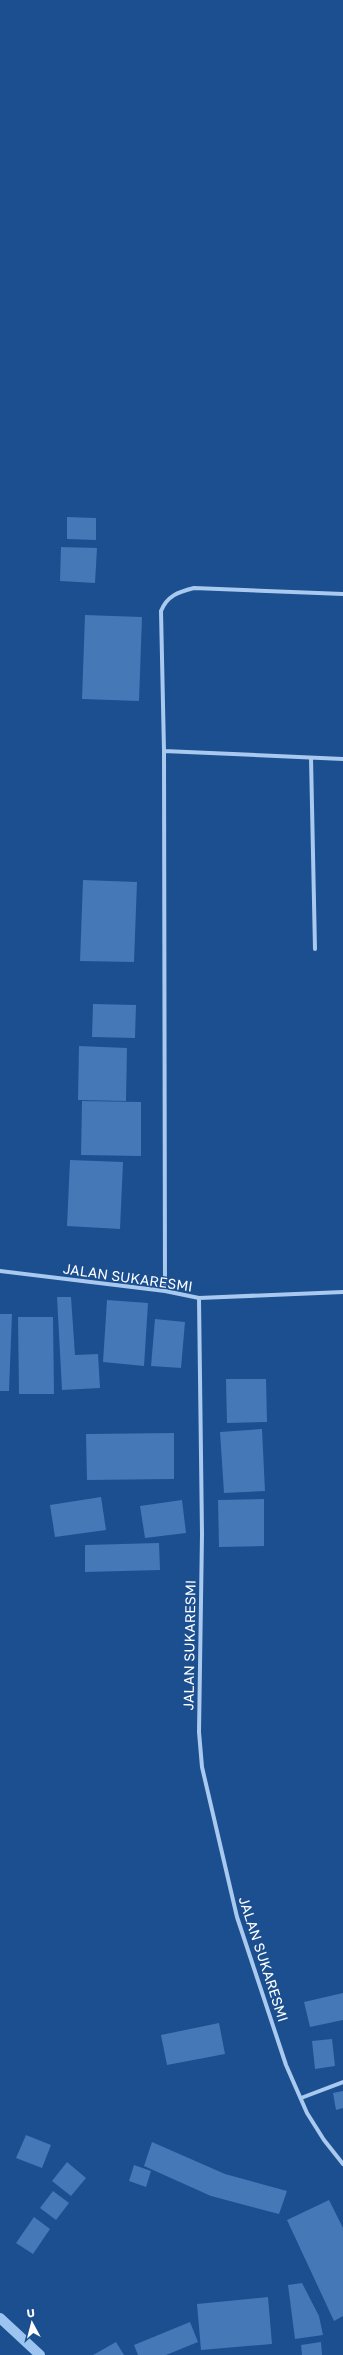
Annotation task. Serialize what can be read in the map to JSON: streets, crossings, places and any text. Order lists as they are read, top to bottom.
{
  "streets": {
    "street": ["JALAN SUKARESMI"]
  },
  "north": "top"
}
